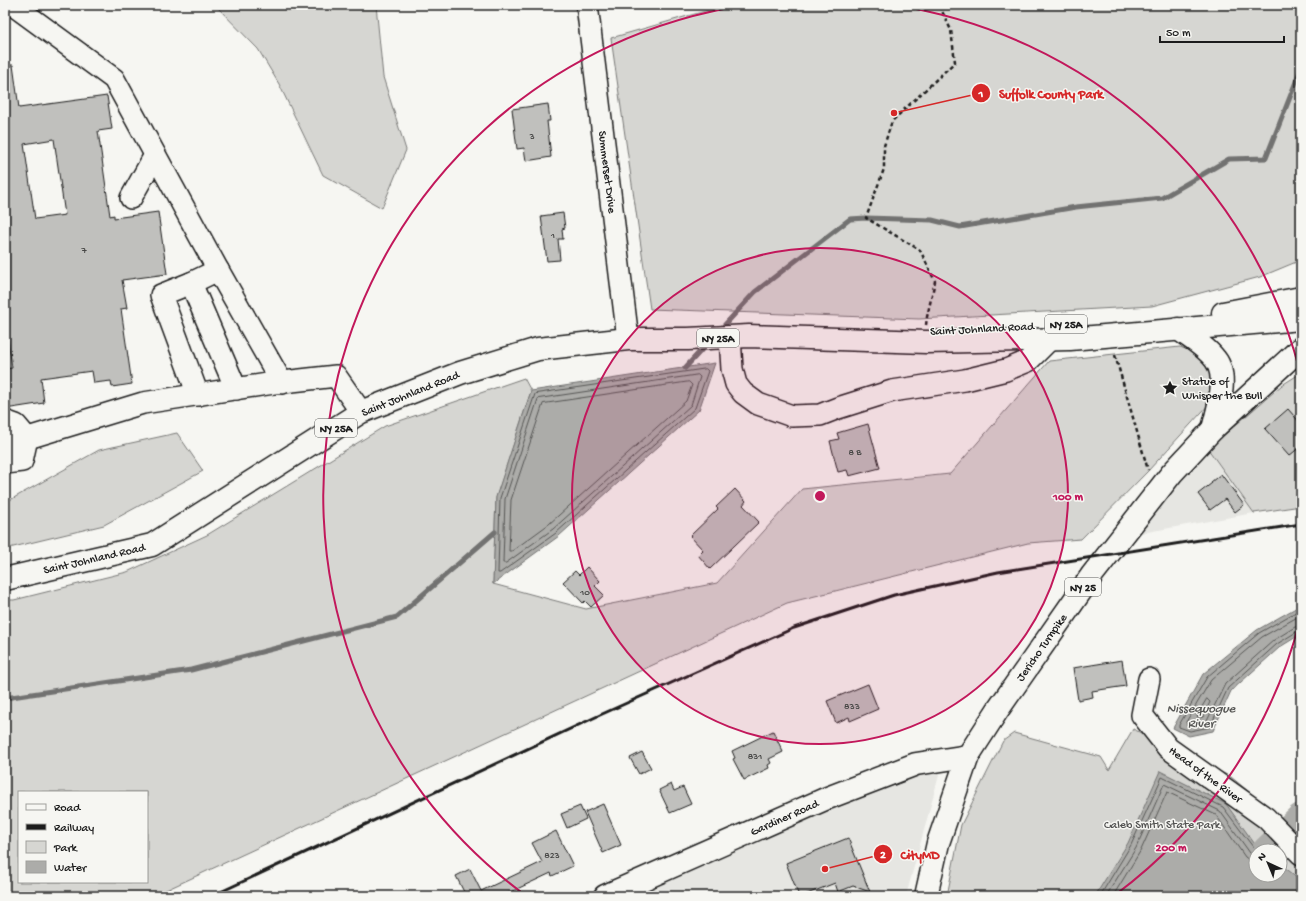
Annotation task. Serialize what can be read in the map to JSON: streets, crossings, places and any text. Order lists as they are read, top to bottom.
{
  "streets": {
    "main road": [
      "NY 25A",
      "Saint Johnland Road",
      "NY 25",
      "Jericho Turnpike",
      "Gardiner Road"
    ],
    "street": ["Summerset Drive", "Head of the River"]
  },
  "crossings": [
    ["Summerset Drive", "Saint Johnland Road"],
    ["Jericho Turnpike", "Gardiner Road"]
  ],
  "water": ["Nissequogue River"],
  "parks": ["Caleb Smith State Park"],
  "places": {
    "other": ["Suffolk County Park", "CityMD"],
    "place": ["Statue of Whisper the Bull"]
  },
  "house_numbers": [
    "3",
    "1",
    "7",
    "8 B",
    "10",
    "833",
    "831",
    "823"
  ],
  "legend": [
    "Road",
    "Railway",
    "Park",
    "Water"
  ],
  "scale_bar": "50 m",
  "north": "top left",
  "rings": ["100 m", "200 m"]
}
